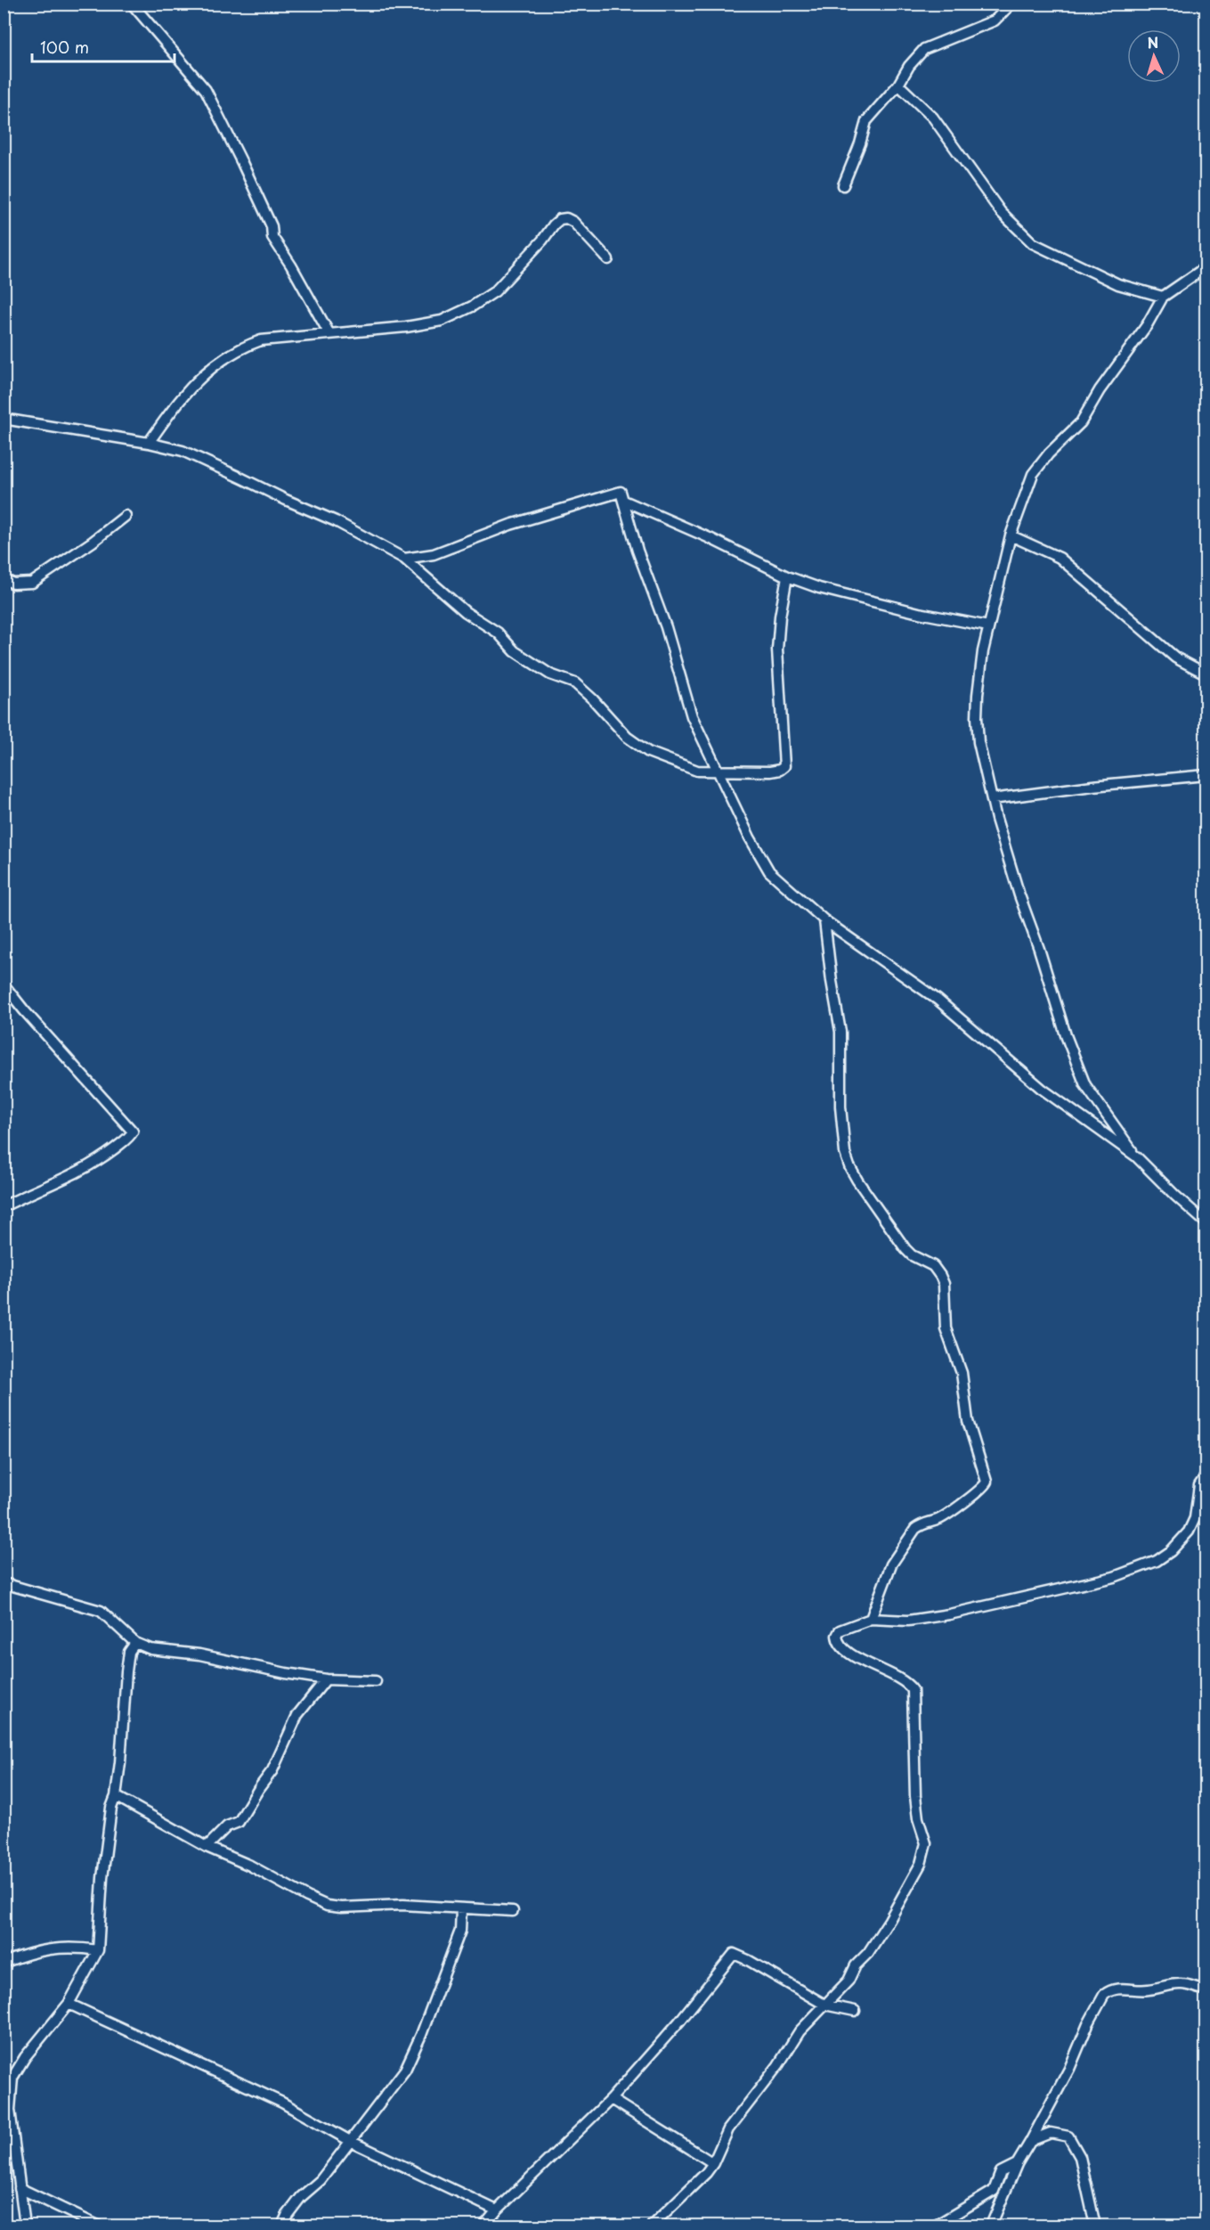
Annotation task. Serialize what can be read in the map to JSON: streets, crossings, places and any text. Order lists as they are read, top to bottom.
{
  "scale_bar": "100 m",
  "north": "top"
}
